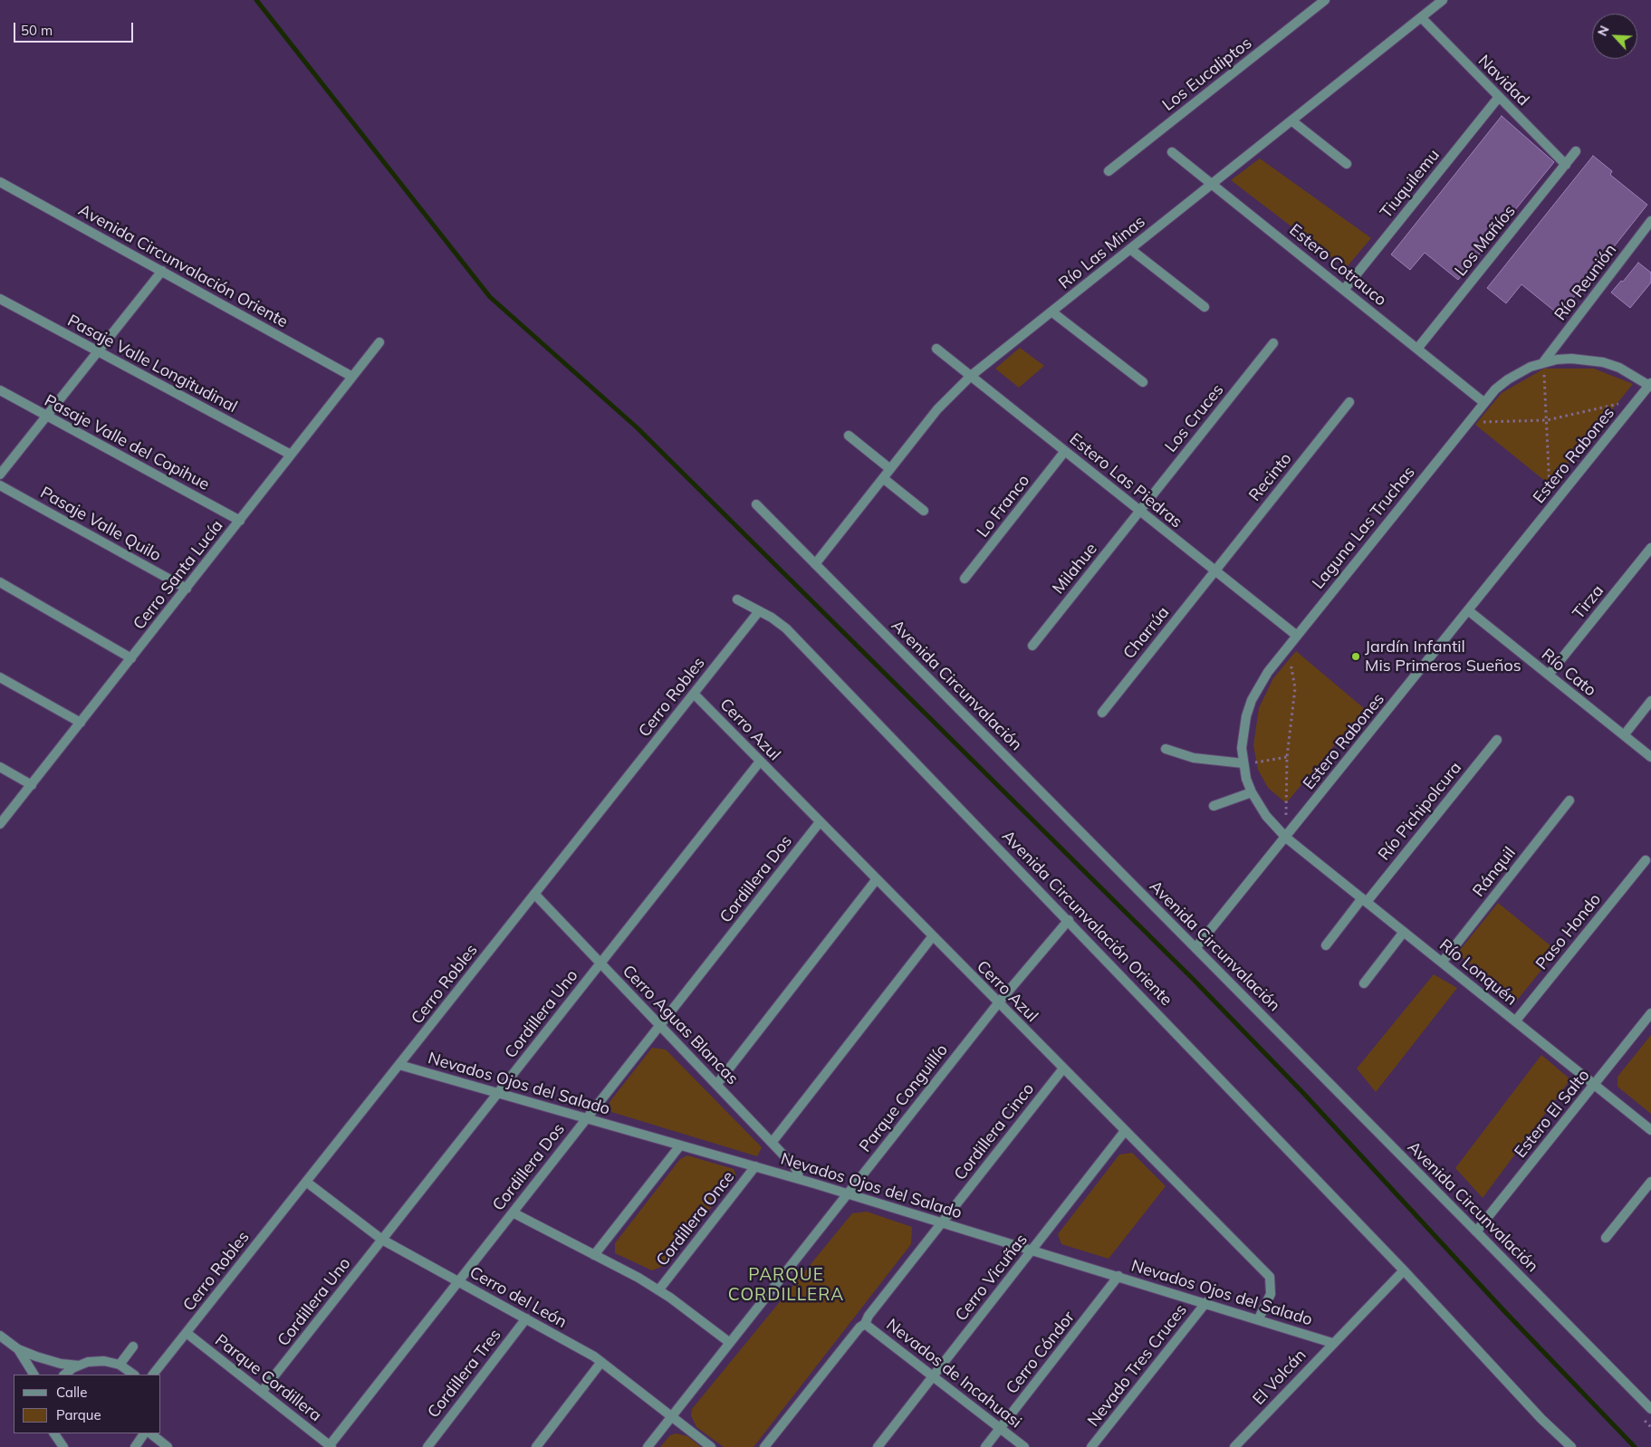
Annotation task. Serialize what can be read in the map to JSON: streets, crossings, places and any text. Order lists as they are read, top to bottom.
{
  "streets": {
    "street": [
      "Los Eucaliptos",
      "Navidad",
      "Tiuquilemu",
      "Los Mañíos",
      "Río Las Minas",
      "Estero Cotrauco",
      "Avenida Circunvalación Oriente",
      "Río Reunión",
      "Pasaje Valle Longitudinal",
      "Los Cruces",
      "Pasaje Valle del Copihue",
      "Estero Rabones",
      "Recinto",
      "Estero Las Piedras",
      "Lo Franco",
      "Pasaje Valle Quilo",
      "Laguna Las Truchas",
      "Milahue",
      "Cerro Santa Lucía",
      "Tirza",
      "Charrúa",
      "Río Cato",
      "Avenida Circunvalación",
      "Cerro Robles",
      "Cerro Azul",
      "Río Pichipolcura",
      "Ránquil",
      "Cordillera Dos",
      "Paso Hondo",
      "Río Lonquén",
      "Cordillera Uno",
      "Cerro Aguas Blancas",
      "Nevados Ojos del Salado",
      "Parque Conguillío",
      "Estero El Salto",
      "Cordillera Cinco",
      "Cordillera Once",
      "Cerro Vicuñas",
      "Cerro del León",
      "Cerro Cóndor",
      "Nevado Tres Cruces",
      "Cordillera Tres",
      "Nevados de Incahuasi",
      "El Volcán",
      "Parque Cordillera"
    ]
  },
  "crossings": [
    ["Navidad", "Tiuquilemu"],
    ["Navidad", "Los Mañíos"],
    ["Navidad", "Río Las Minas"],
    ["Tiuquilemu", "Estero Cotrauco"],
    ["Los Mañíos", "Estero Cotrauco"],
    ["Río Las Minas", "Estero Cotrauco"],
    ["Río Las Minas", "Estero Las Piedras"],
    ["Río Las Minas", "Avenida Circunvalación"],
    ["Estero Cotrauco", "Laguna Las Truchas"],
    ["Avenida Circunvalación Oriente", "Cerro Santa Lucía"],
    ["Avenida Circunvalación Oriente", "Cerro Robles"],
    ["Avenida Circunvalación Oriente", "Parque Conguillío"],
    ["Avenida Circunvalación Oriente", "El Volcán"],
    ["Río Reunión", "Laguna Las Truchas"],
    ["Pasaje Valle Longitudinal", "Cerro Santa Lucía"],
    ["Los Cruces", "Estero Las Piedras"],
    ["Los Cruces", "Milahue"],
    ["Pasaje Valle del Copihue", "Cerro Santa Lucía"],
    ["Estero Rabones", "Laguna Las Truchas"],
    ["Estero Rabones", "Río Cato"],
    ["Estero Rabones", "Avenida Circunvalación"],
    ["Estero Rabones", "Río Lonquén"],
    ["Recinto", "Estero Las Piedras"],
    ["Recinto", "Charrúa"],
    ["Estero Las Piedras", "Lo Franco"],
    ["Estero Las Piedras", "Laguna Las Truchas"],
    ["Estero Las Piedras", "Milahue"],
    ["Estero Las Piedras", "Charrúa"],
    ["Pasaje Valle Quilo", "Cerro Santa Lucía"],
    ["Laguna Las Truchas", "Río Lonquén"],
    ["Tirza", "Río Cato"],
    ["Avenida Circunvalación", "Estero El Salto"],
    ["Cerro Robles", "Cerro Azul"],
    ["Cerro Robles", "Cerro Aguas Blancas"],
    ["Cerro Robles", "Nevados Ojos del Salado"],
    ["Cerro Robles", "Cerro del León"],
    ["Cerro Robles", "Parque Cordillera"],
    ["Cerro Azul", "Cordillera Dos"],
    ["Cerro Azul", "Cordillera Uno"],
    ["Cerro Azul", "Nevados Ojos del Salado"],
    ["Cerro Azul", "Parque Conguillío"],
    ["Cerro Azul", "Cordillera Cinco"],
    ["Cerro Azul", "Cerro Vicuñas"],
    ["Río Pichipolcura", "Río Lonquén"],
    ["Ránquil", "Río Lonquén"],
    ["Cordillera Dos", "Cerro Aguas Blancas"],
    ["Cordillera Dos", "Nevados Ojos del Salado"],
    ["Cordillera Dos", "Cerro del León"],
    ["Cordillera Dos", "Parque Cordillera"],
    ["Paso Hondo", "Río Lonquén"],
    ["Río Lonquén", "Estero El Salto"],
    ["Cordillera Uno", "Cerro Aguas Blancas"],
    ["Cordillera Uno", "Nevados Ojos del Salado"],
    ["Cordillera Uno", "Cerro del León"],
    ["Cordillera Uno", "Parque Cordillera"],
    ["Cerro Aguas Blancas", "Nevados Ojos del Salado"],
    ["Nevados Ojos del Salado", "Parque Conguillío"],
    ["Nevados Ojos del Salado", "Cordillera Cinco"],
    ["Nevados Ojos del Salado", "Cordillera Once"],
    ["Nevados Ojos del Salado", "Cerro Vicuñas"],
    ["Nevados Ojos del Salado", "Cerro Cóndor"],
    ["Nevados Ojos del Salado", "Nevado Tres Cruces"],
    ["Nevados Ojos del Salado", "El Volcán"],
    ["Parque Conguillío", "Cerro del León"],
    ["Cordillera Cinco", "Nevados de Incahuasi"],
    ["Cerro Vicuñas", "Nevados de Incahuasi"],
    ["Cerro del León", "Cordillera Tres"],
    ["Cerro Cóndor", "Nevados de Incahuasi"]
  ],
  "districts": ["PARQUE CORDILLERA"],
  "places": ["Jardín Infantil Mis Primeros Sueños"],
  "legend": ["Calle", "Parque"],
  "scale_bar": "50 m",
  "north": "top left"
}
